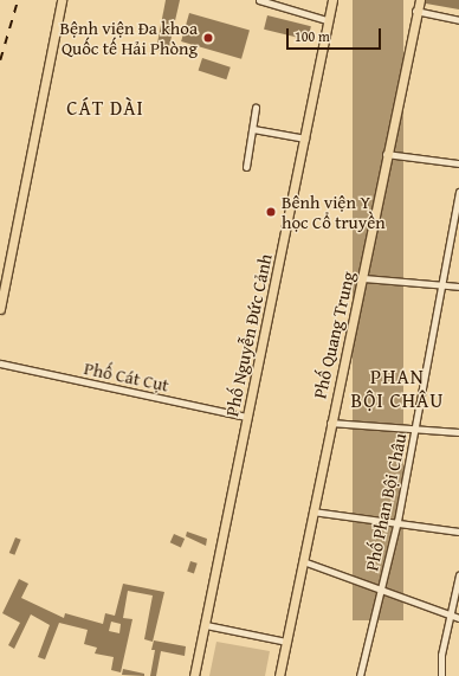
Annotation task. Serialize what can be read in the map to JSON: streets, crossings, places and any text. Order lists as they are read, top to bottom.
{
  "streets": {
    "main road": ["Phố Nguyễn Đức Cảnh", "Phố Quang Trung"],
    "street": ["Phố Cát Cụt", "Phố Phan Bội Châu"]
  },
  "crossings": [
    ["Phố Nguyễn Đức Cảnh", "Phố Cát Cụt"]
  ],
  "districts": ["CÁT DÀI", "PHAN BỘI CHÂU"],
  "places": ["Bệnh viện Đa khoa Quốc tế Hải Phòng", "Bênh viện Y học Cổ truyền"],
  "scale_bar": "100 m"
}
